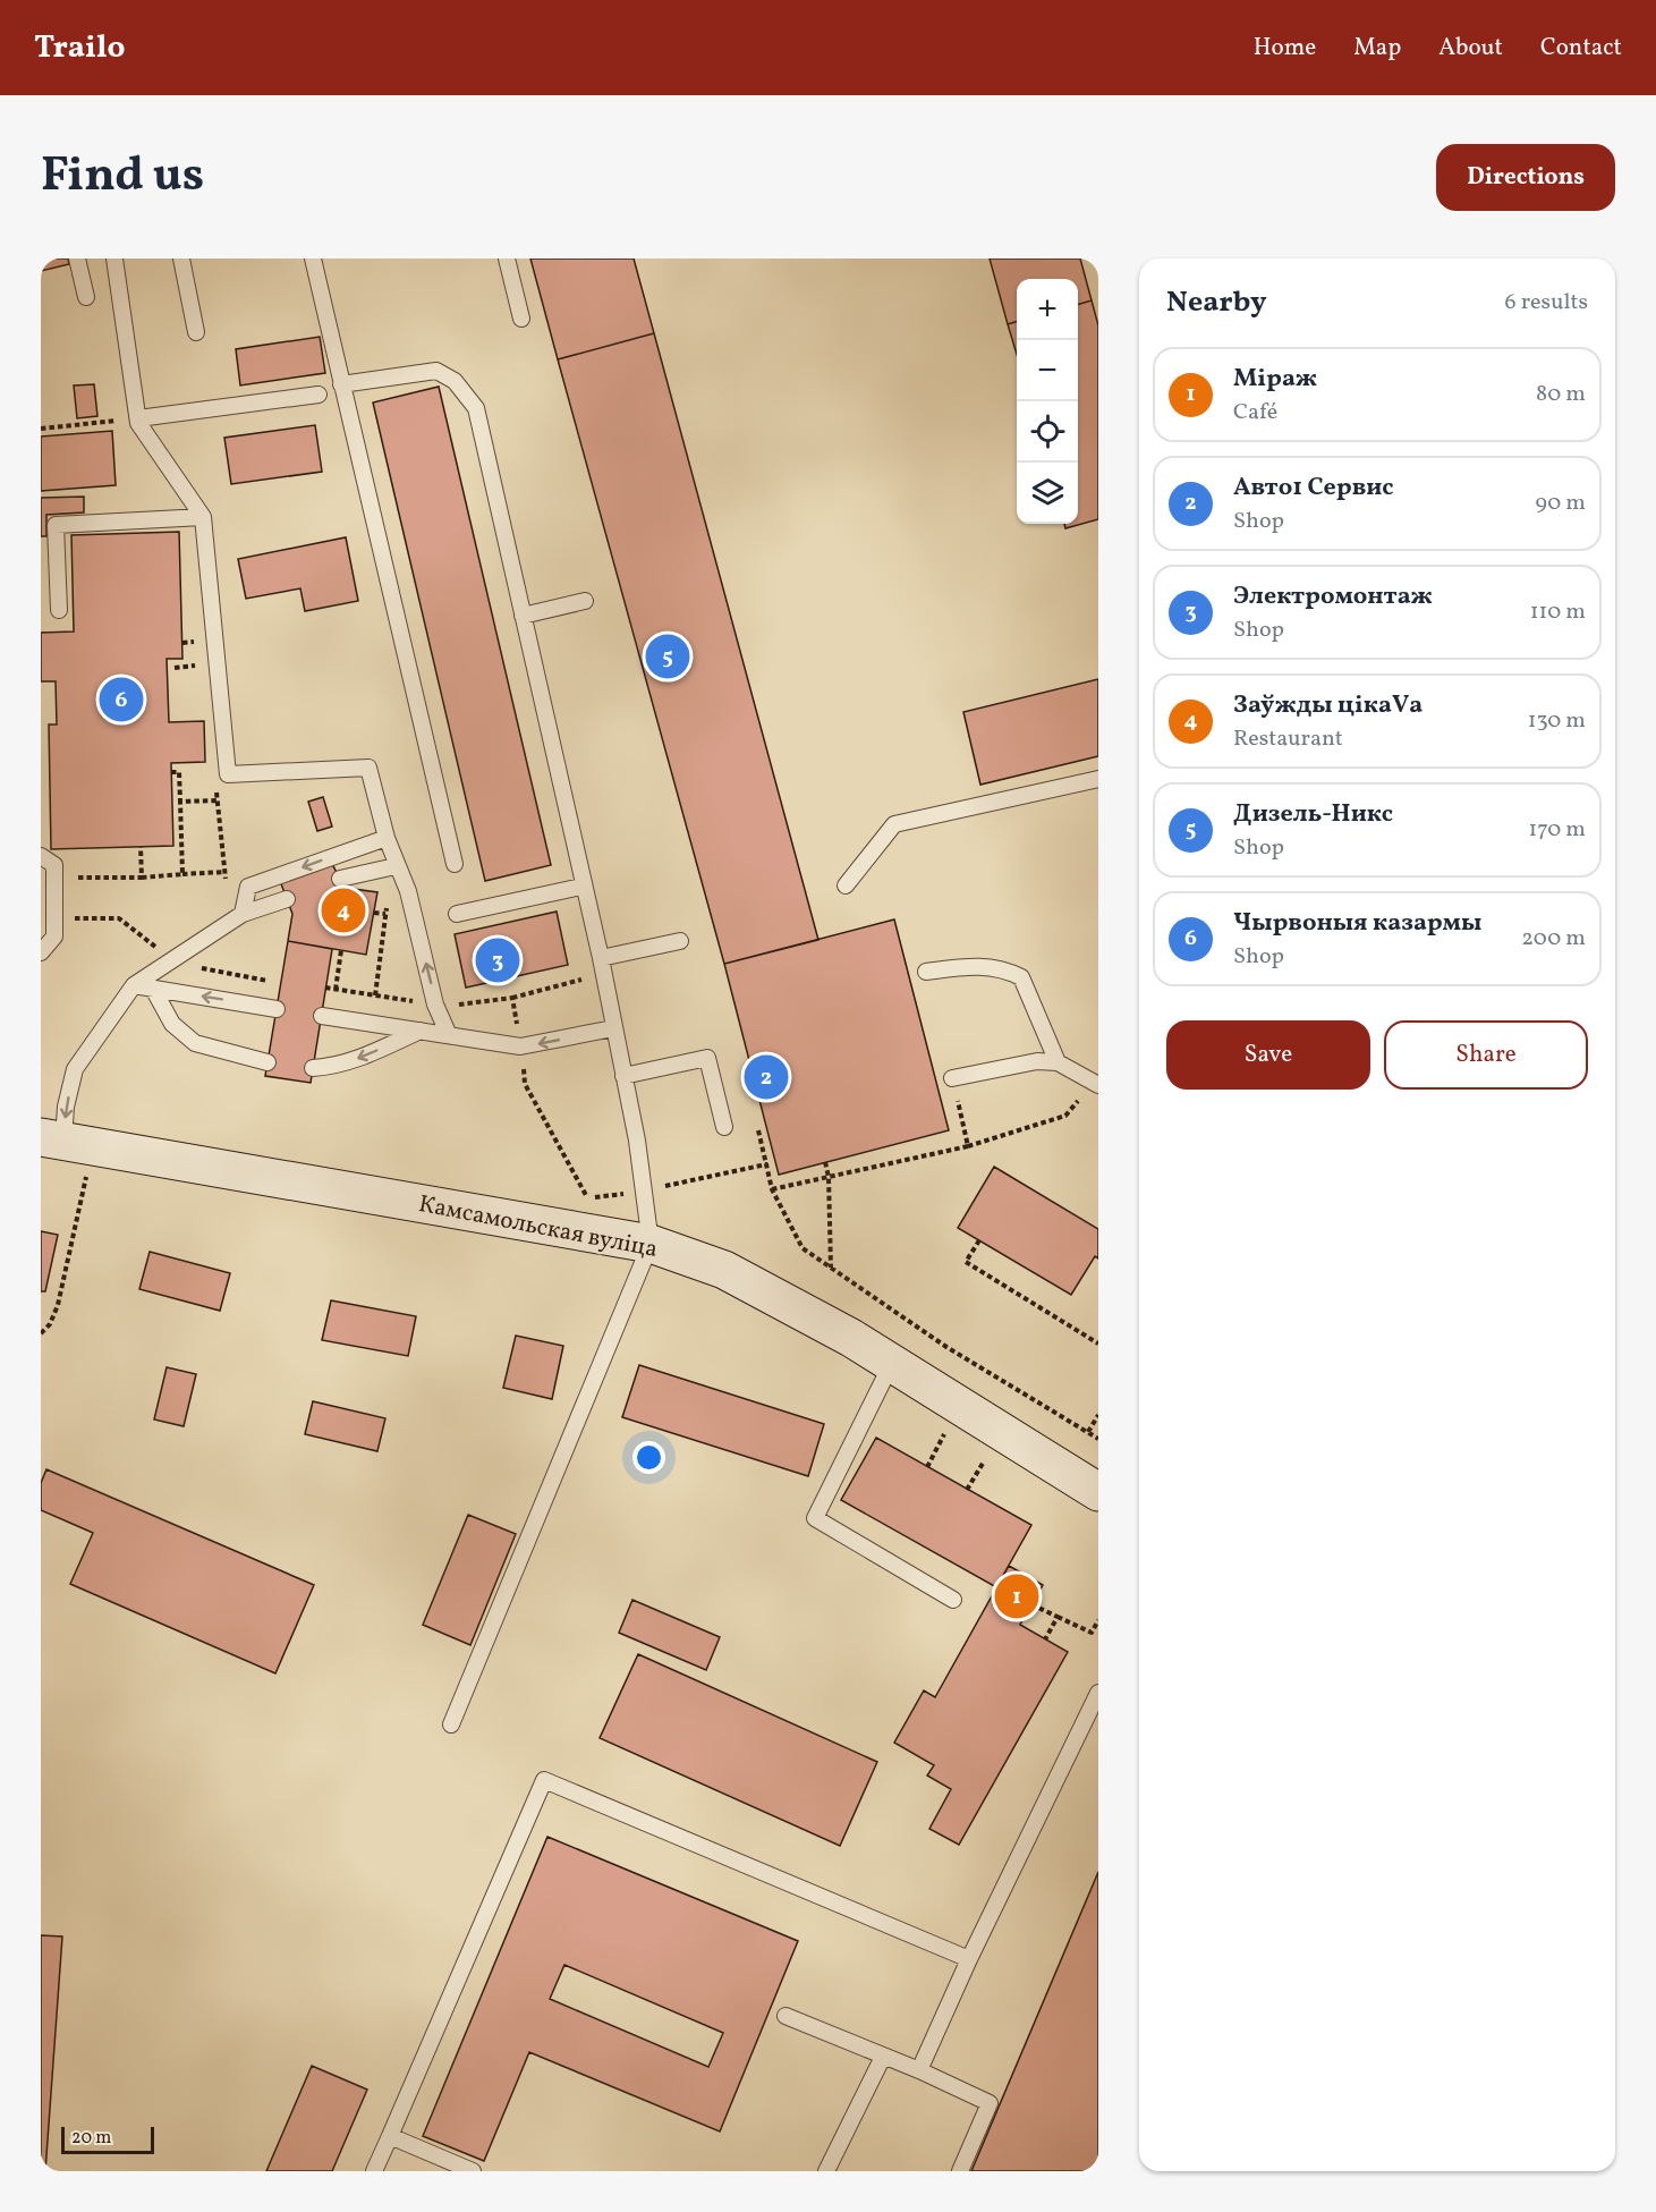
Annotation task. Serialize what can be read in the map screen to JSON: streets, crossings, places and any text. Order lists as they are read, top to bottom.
{
  "streets": {
    "main road": ["Камсамольская вуліца"]
  },
  "scale_bar": "20 m",
  "page": {
    "header": "Trailo",
    "nav": [
      "Home",
      "Map",
      "About",
      "Contact"
    ],
    "title": "Find us",
    "buttons": [
      "Directions",
      ["Save", "Share"]
    ],
    "heading": ["Nearby", "6 results"],
    "map_buttons": ["+", "−"],
    "list": [
      {
        "mark": "1",
        "name": "Міраж",
        "note": "Café",
        "value": "80 m"
      },
      {
        "mark": "2",
        "name": "Авто1 Сервис",
        "note": "Shop",
        "value": "90 m"
      },
      {
        "mark": "3",
        "name": "Электромонтаж",
        "note": "Shop",
        "value": "110 m"
      },
      {
        "mark": "4",
        "name": "Заўжды цікаVа",
        "note": "Restaurant",
        "value": "130 m"
      },
      {
        "mark": "5",
        "name": "Дизель-Никс",
        "note": "Shop",
        "value": "170 m"
      },
      {
        "mark": "6",
        "name": "Чырвоныя казармы",
        "note": "Shop",
        "value": "200 m"
      }
    ],
    "pins": [
      "5",
      "6",
      "4",
      "3",
      "2",
      "1"
    ],
    "scale": "20 m"
  }
}
